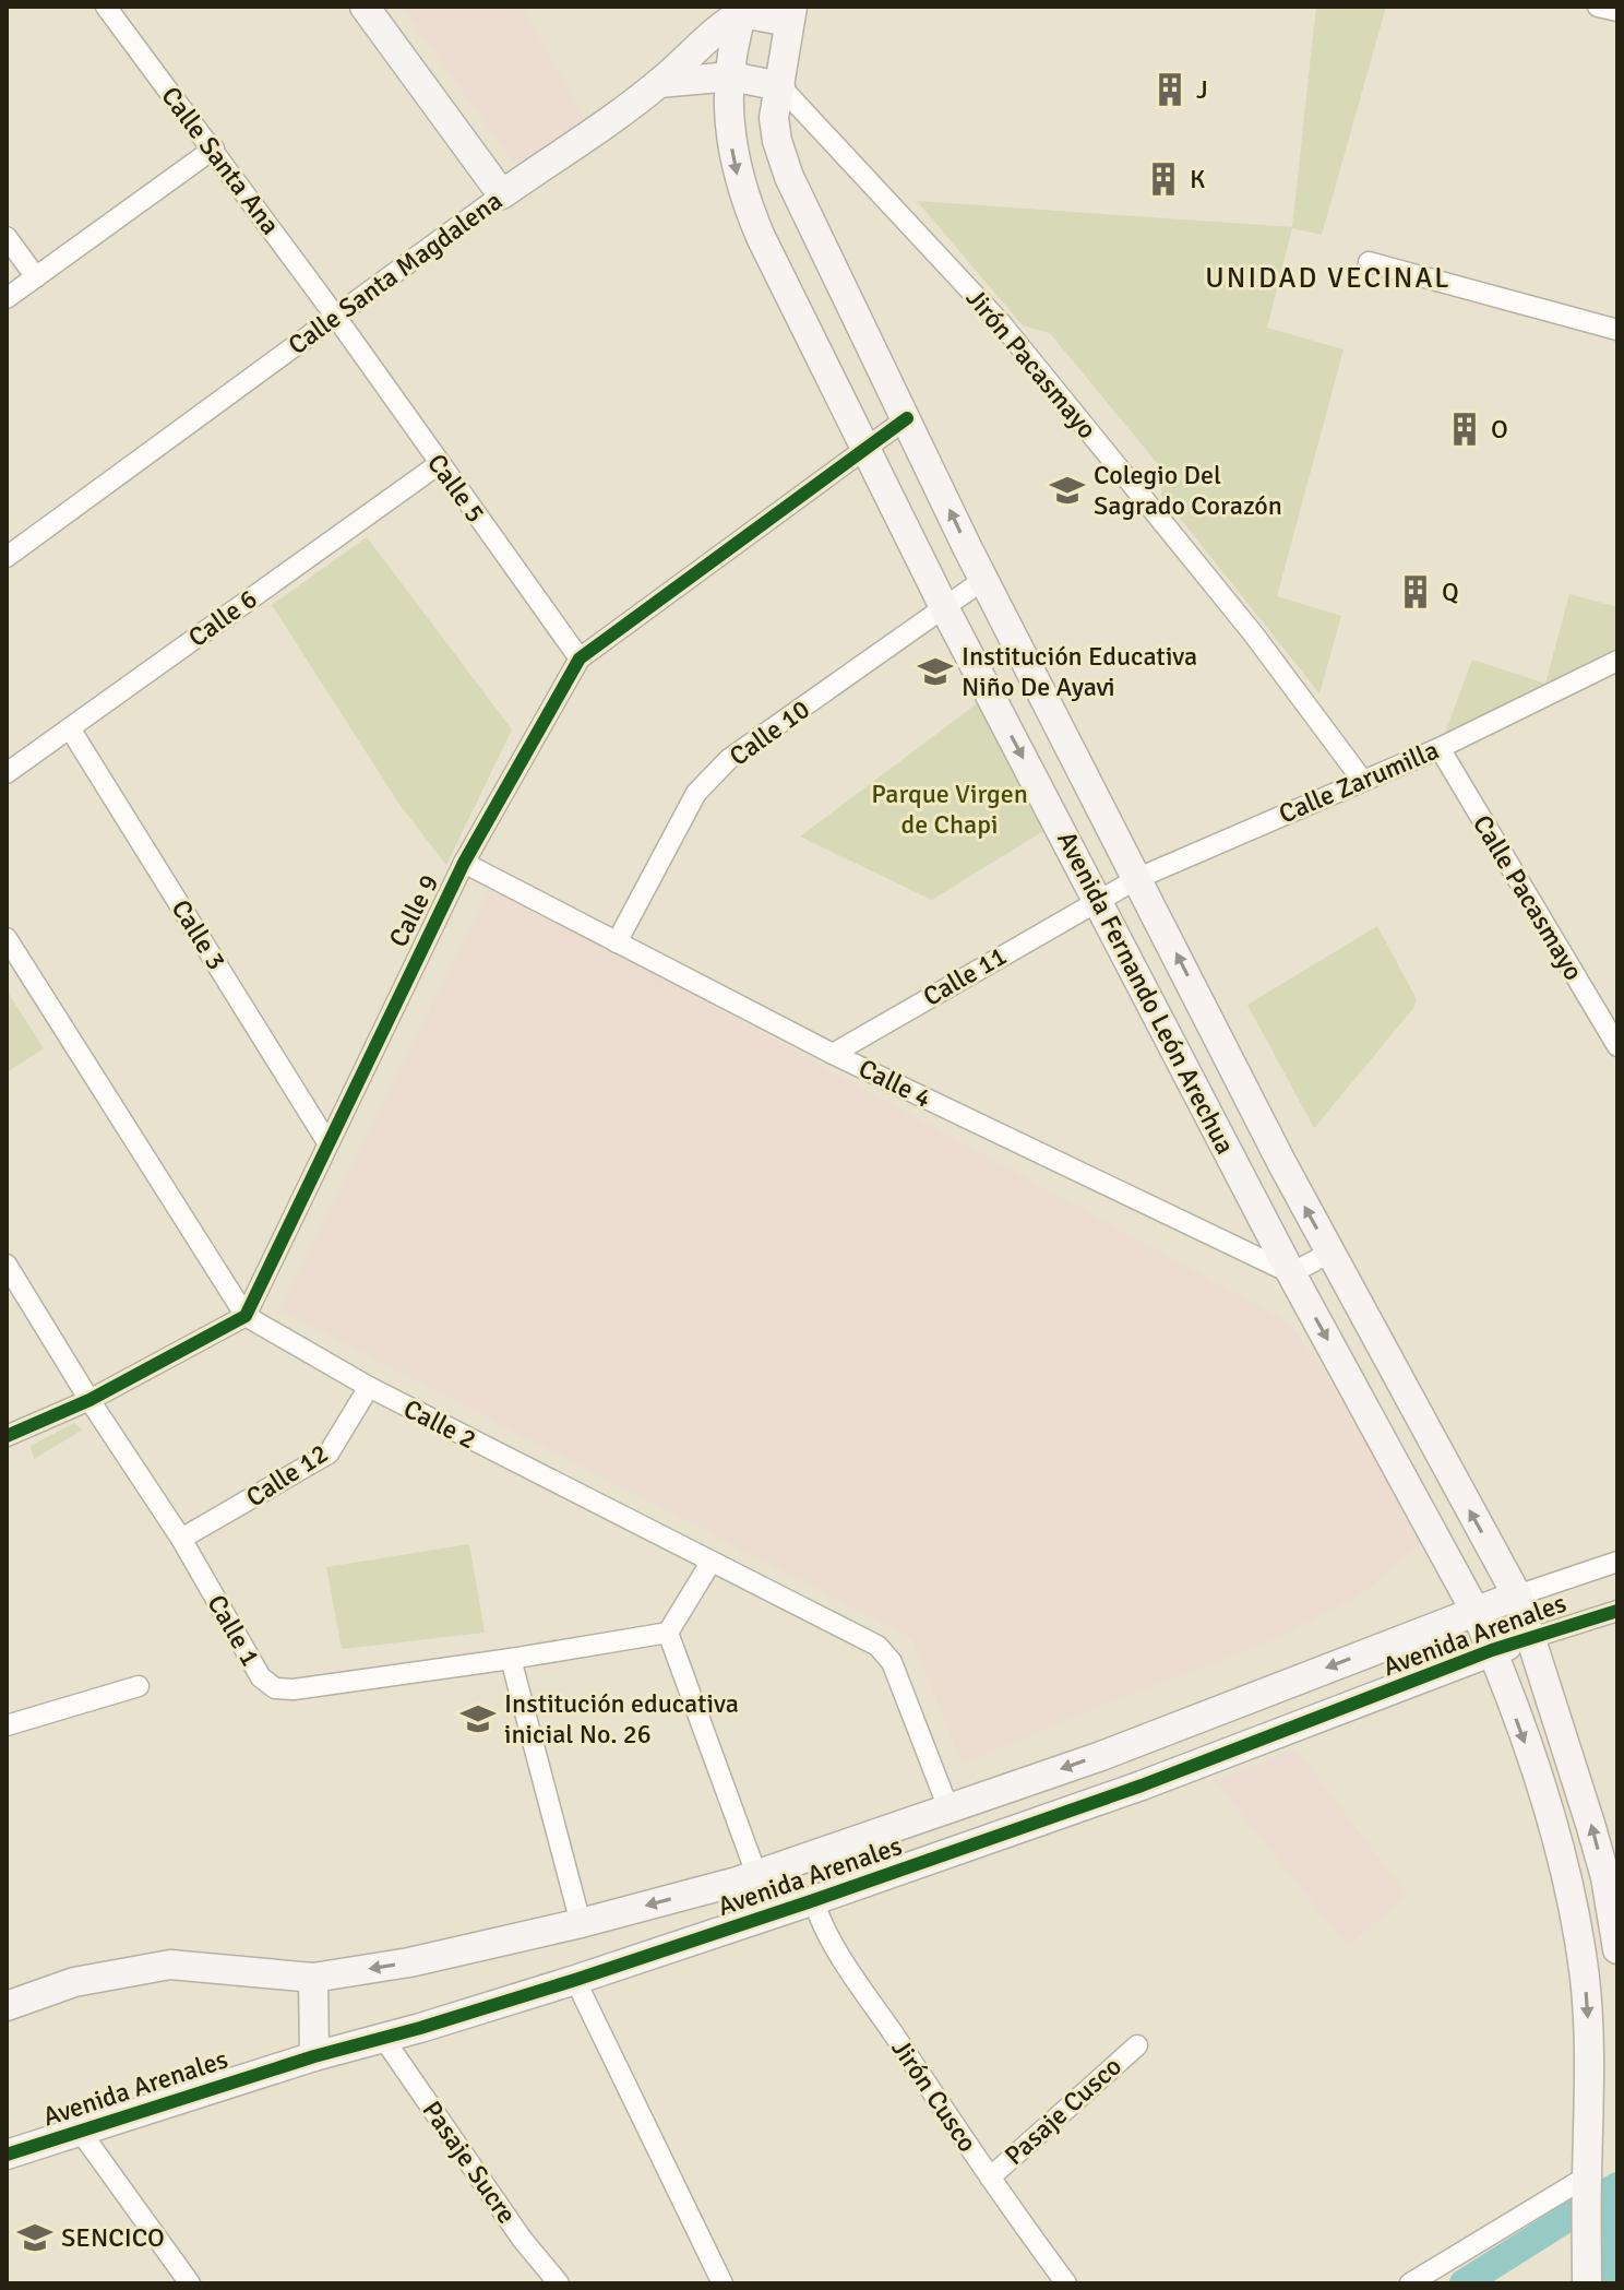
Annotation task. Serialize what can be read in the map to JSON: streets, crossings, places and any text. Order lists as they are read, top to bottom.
{
  "streets": {
    "main road": ["Calle Santa Magdalena", "Avenida Fernando León Arechua", "Avenida Arenales"],
    "street": [
      "Calle Santa Ana",
      "Jirón Pacasmayo",
      "Calle 5",
      "Calle 6",
      "Calle 10",
      "Calle Zarumilla",
      "Calle Pacasmayo",
      "Calle 9",
      "Calle 3",
      "Calle 11",
      "Calle 4",
      "Calle 2",
      "Calle 12",
      "Calle 1",
      "Jirón Cusco",
      "Pasaje Cusco",
      "Pasaje Sucre"
    ]
  },
  "crossings": [
    ["Calle Santa Ana", "Calle Santa Magdalena"],
    ["Calle Santa Ana", "Calle 5"],
    ["Calle Santa Magdalena", "Calle 5"],
    ["Calle Santa Magdalena", "Avenida Fernando León Arechua"],
    ["Jirón Pacasmayo", "Calle Zarumilla"],
    ["Jirón Pacasmayo", "Avenida Fernando León Arechua"],
    ["Calle 5", "Calle 6"],
    ["Calle 5", "Calle 9"],
    ["Calle 6", "Calle 3"],
    ["Calle 10", "Avenida Fernando León Arechua"],
    ["Calle 10", "Calle 4"],
    ["Calle Zarumilla", "Calle Pacasmayo"],
    ["Calle Zarumilla", "Calle 11"],
    ["Calle Zarumilla", "Avenida Fernando León Arechua"],
    ["Calle 9", "Calle 3"],
    ["Calle 9", "Avenida Fernando León Arechua"],
    ["Calle 9", "Calle 4"],
    ["Calle 9", "Calle 2"],
    ["Calle 11", "Avenida Fernando León Arechua"],
    ["Calle 11", "Calle 4"],
    ["Avenida Fernando León Arechua", "Calle 4"],
    ["Avenida Fernando León Arechua", "Avenida Arenales"],
    ["Calle 2", "Calle 12"],
    ["Calle 2", "Avenida Arenales"],
    ["Calle 12", "Calle 1"],
    ["Avenida Arenales", "Jirón Cusco"],
    ["Avenida Arenales", "Pasaje Sucre"],
    ["Jirón Cusco", "Pasaje Cusco"]
  ],
  "districts": ["UNIDAD VECINAL"],
  "parks": ["Parque Virgen de Chapi"],
  "places": {
    "building": [
      "J",
      "K",
      "O",
      "Q"
    ],
    "school or university": [
      "Colegio Del Sagrado Corazón",
      "Institución Educativa Niño De Ayavi",
      "Institución educativa inicial No. 26",
      "SENCICO"
    ]
  }
}
